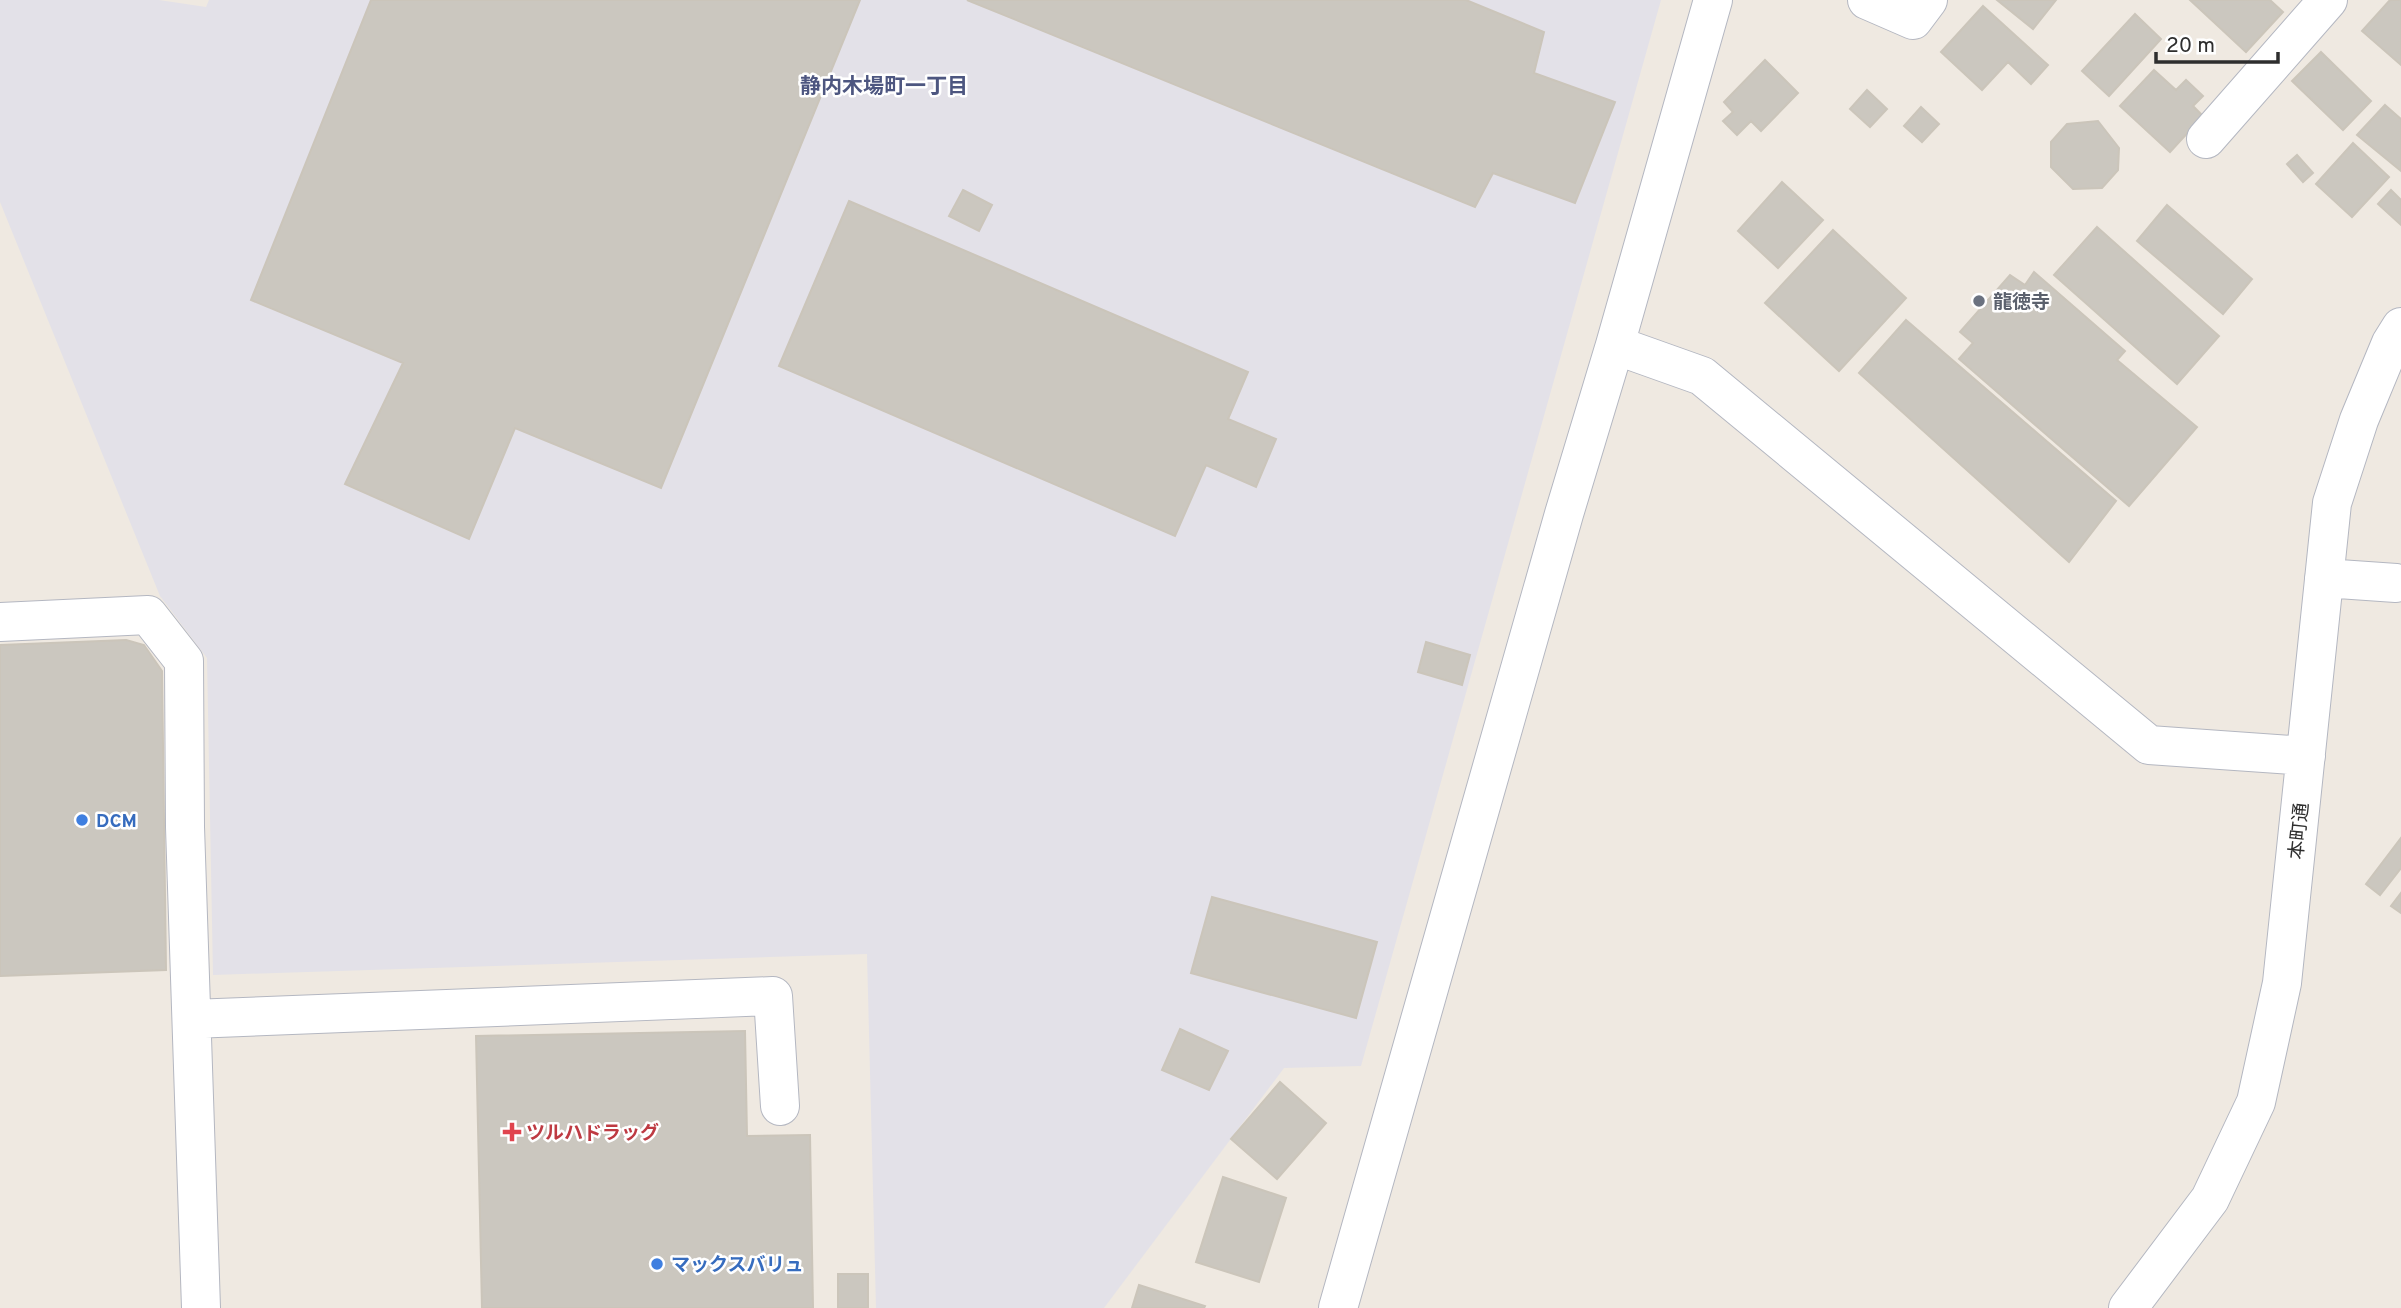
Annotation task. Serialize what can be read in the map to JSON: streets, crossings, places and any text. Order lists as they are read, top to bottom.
{
  "streets": {
    "street": ["本町通"]
  },
  "districts": ["静内木場町一丁目"],
  "places": {
    "other": ["龍徳寺", "DCM", "マックスバリュ"],
    "health": ["ツルハドラッグ"]
  },
  "scale_bar": "20 m"
}
